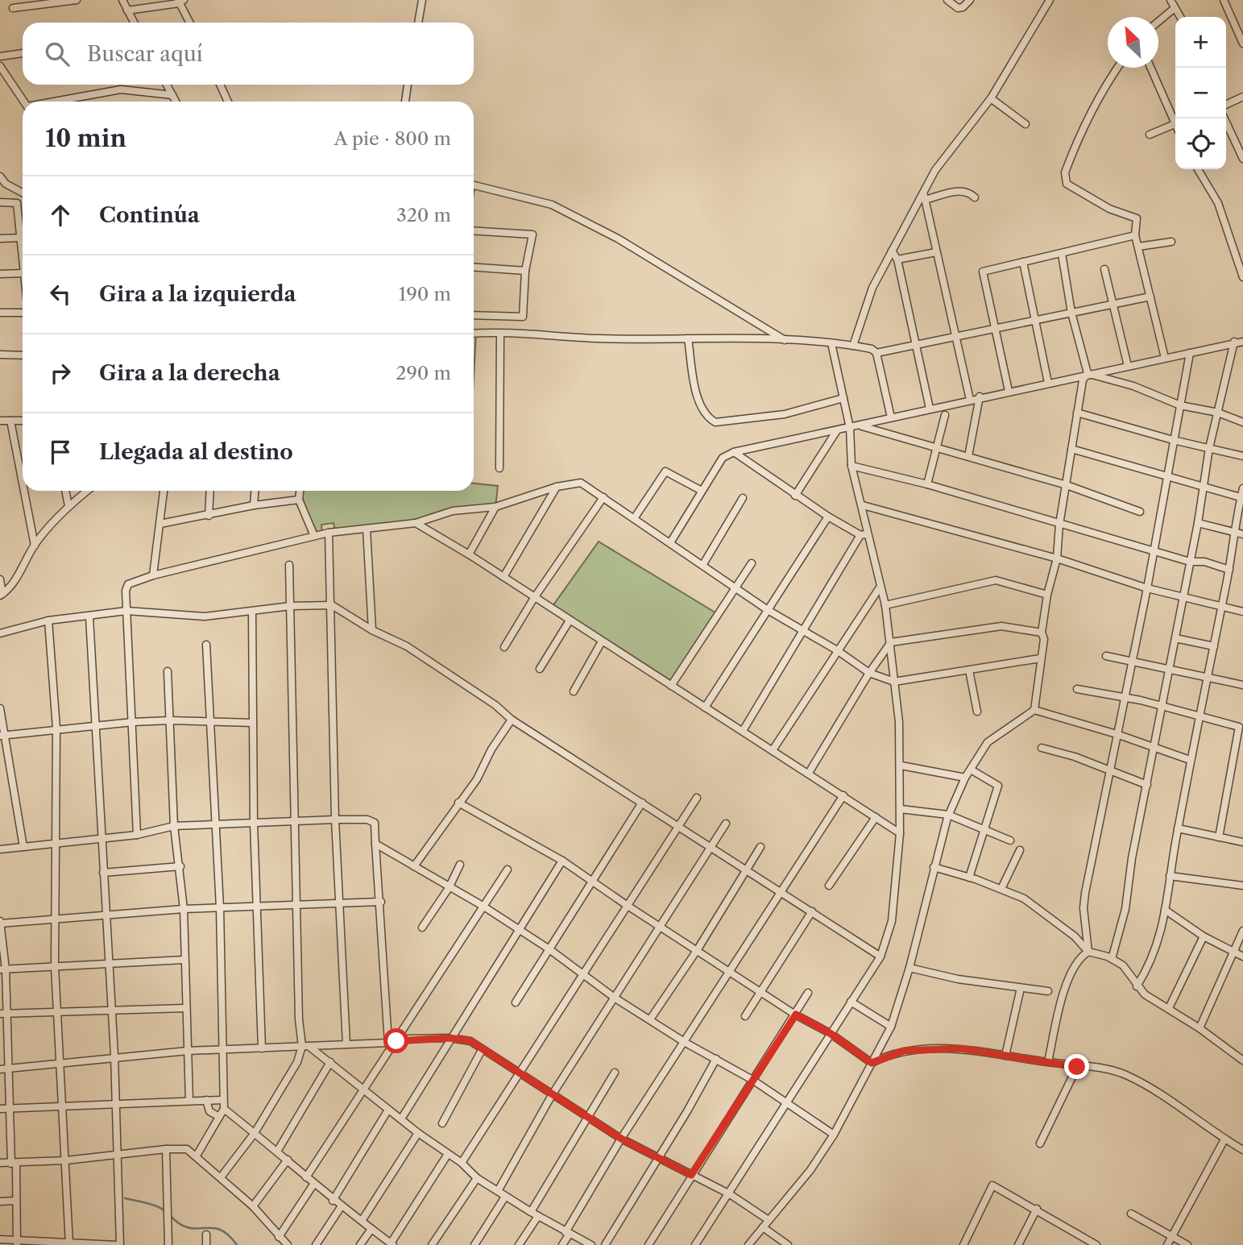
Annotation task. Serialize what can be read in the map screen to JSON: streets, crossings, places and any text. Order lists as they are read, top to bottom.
{
  "north": "top left",
  "page": {
    "map_buttons": ["+", "−"],
    "search": "Buscar aquí",
    "heading": ["10 min", "A pie · 800 m"],
    "list": [
      ["Continúa", "320 m"],
      ["Gira a la izquierda", "190 m"],
      ["Gira a la derecha", "290 m"],
      "Llegada al destino"
    ]
  }
}
